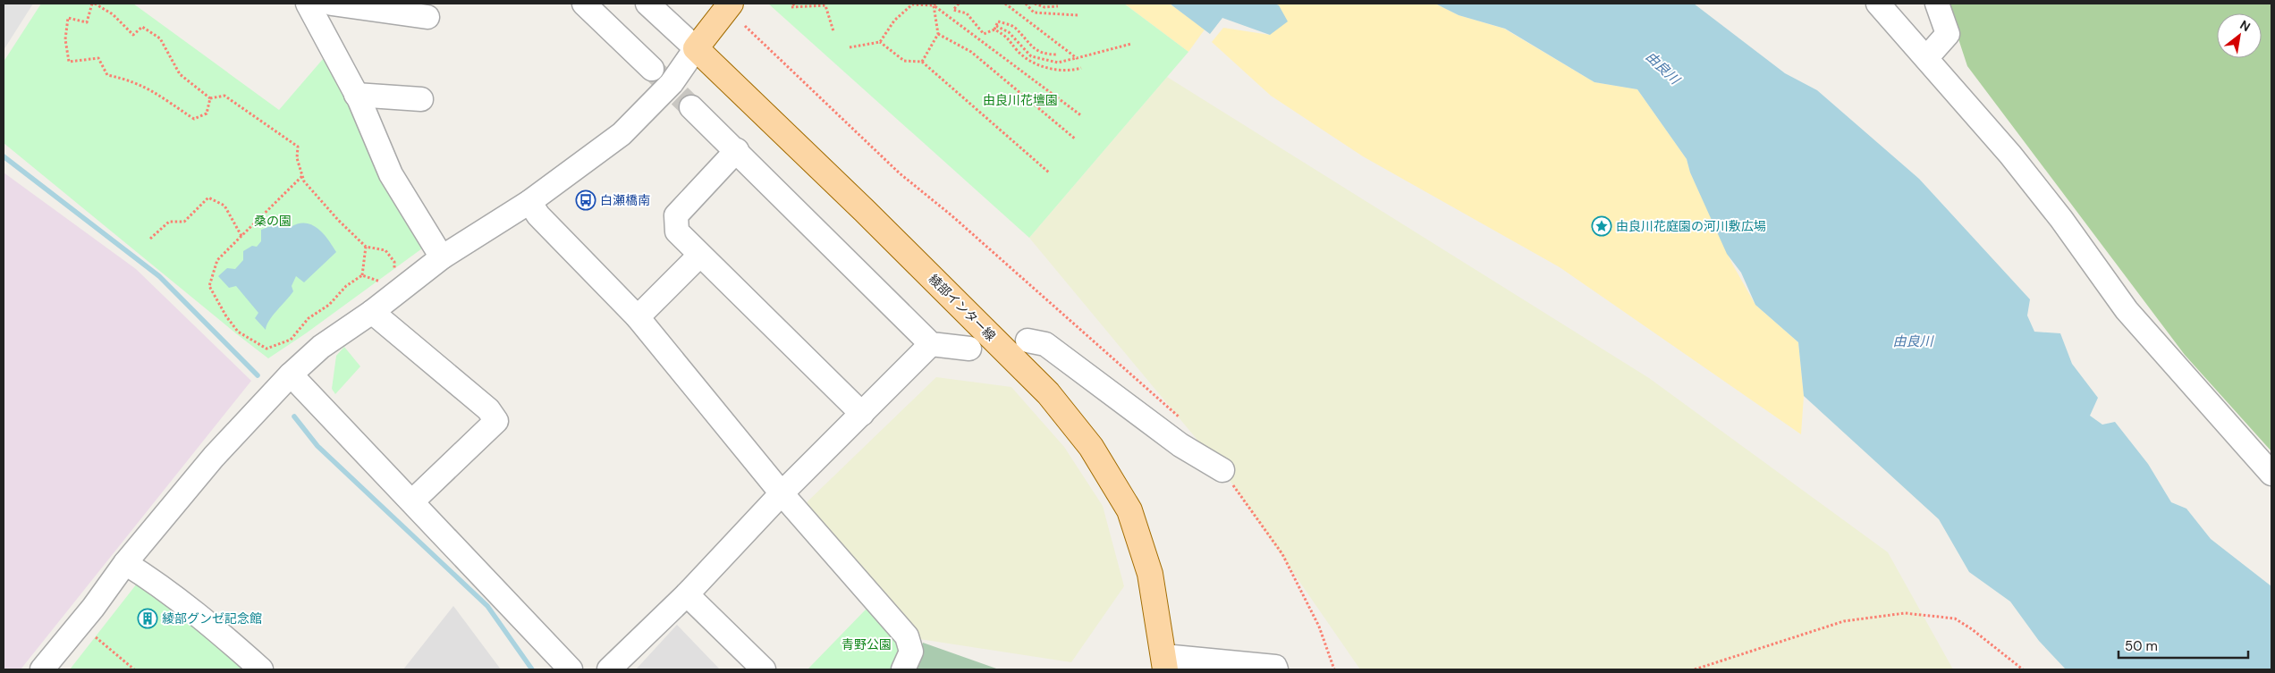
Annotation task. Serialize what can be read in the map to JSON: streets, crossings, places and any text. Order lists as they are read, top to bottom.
{
  "streets": {
    "main road": ["綾部インター線"]
  },
  "water": ["由良川"],
  "parks": ["由良川花壇園", "桑の園", "青野公園"],
  "places": {
    "bus stop": ["白瀬橋南"],
    "place": ["由良川花庭園の河川敷広場"],
    "building": ["綾部グンゼ記念館"]
  },
  "scale_bar": "50 m",
  "north": "top right"
}
